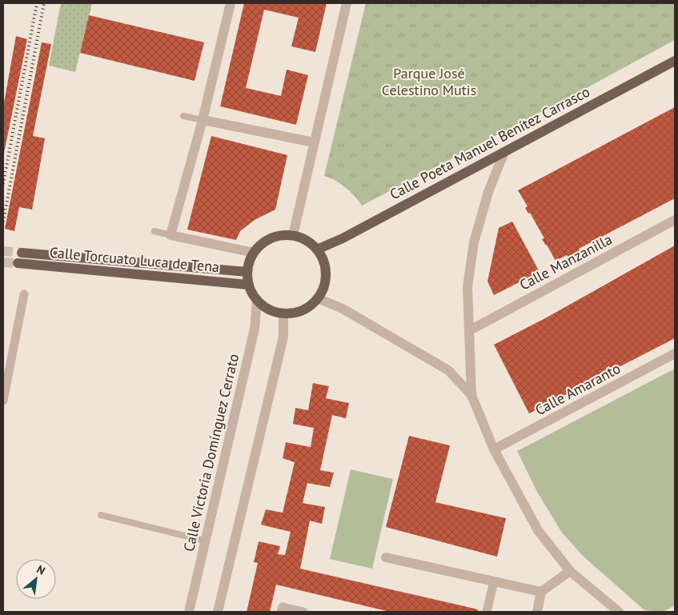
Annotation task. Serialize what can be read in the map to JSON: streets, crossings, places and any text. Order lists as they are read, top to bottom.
{
  "streets": {
    "main road": ["Calle Poeta Manuel Benítez Carrasco", "Calle Torcuato Luca de Tena"],
    "street": ["Calle Manzanilla", "Calle Amaranto", "Calle Victoria Domínguez Cerrato"]
  },
  "crossings": [
    ["Calle Poeta Manuel Benítez Carrasco", "Calle Torcuato Luca de Tena"],
    ["Calle Poeta Manuel Benítez Carrasco", "Calle Victoria Domínguez Cerrato"],
    ["Calle Torcuato Luca de Tena", "Calle Victoria Domínguez Cerrato"]
  ],
  "parks": ["Parque José Celestino Mutis"],
  "north": "top right"
}
